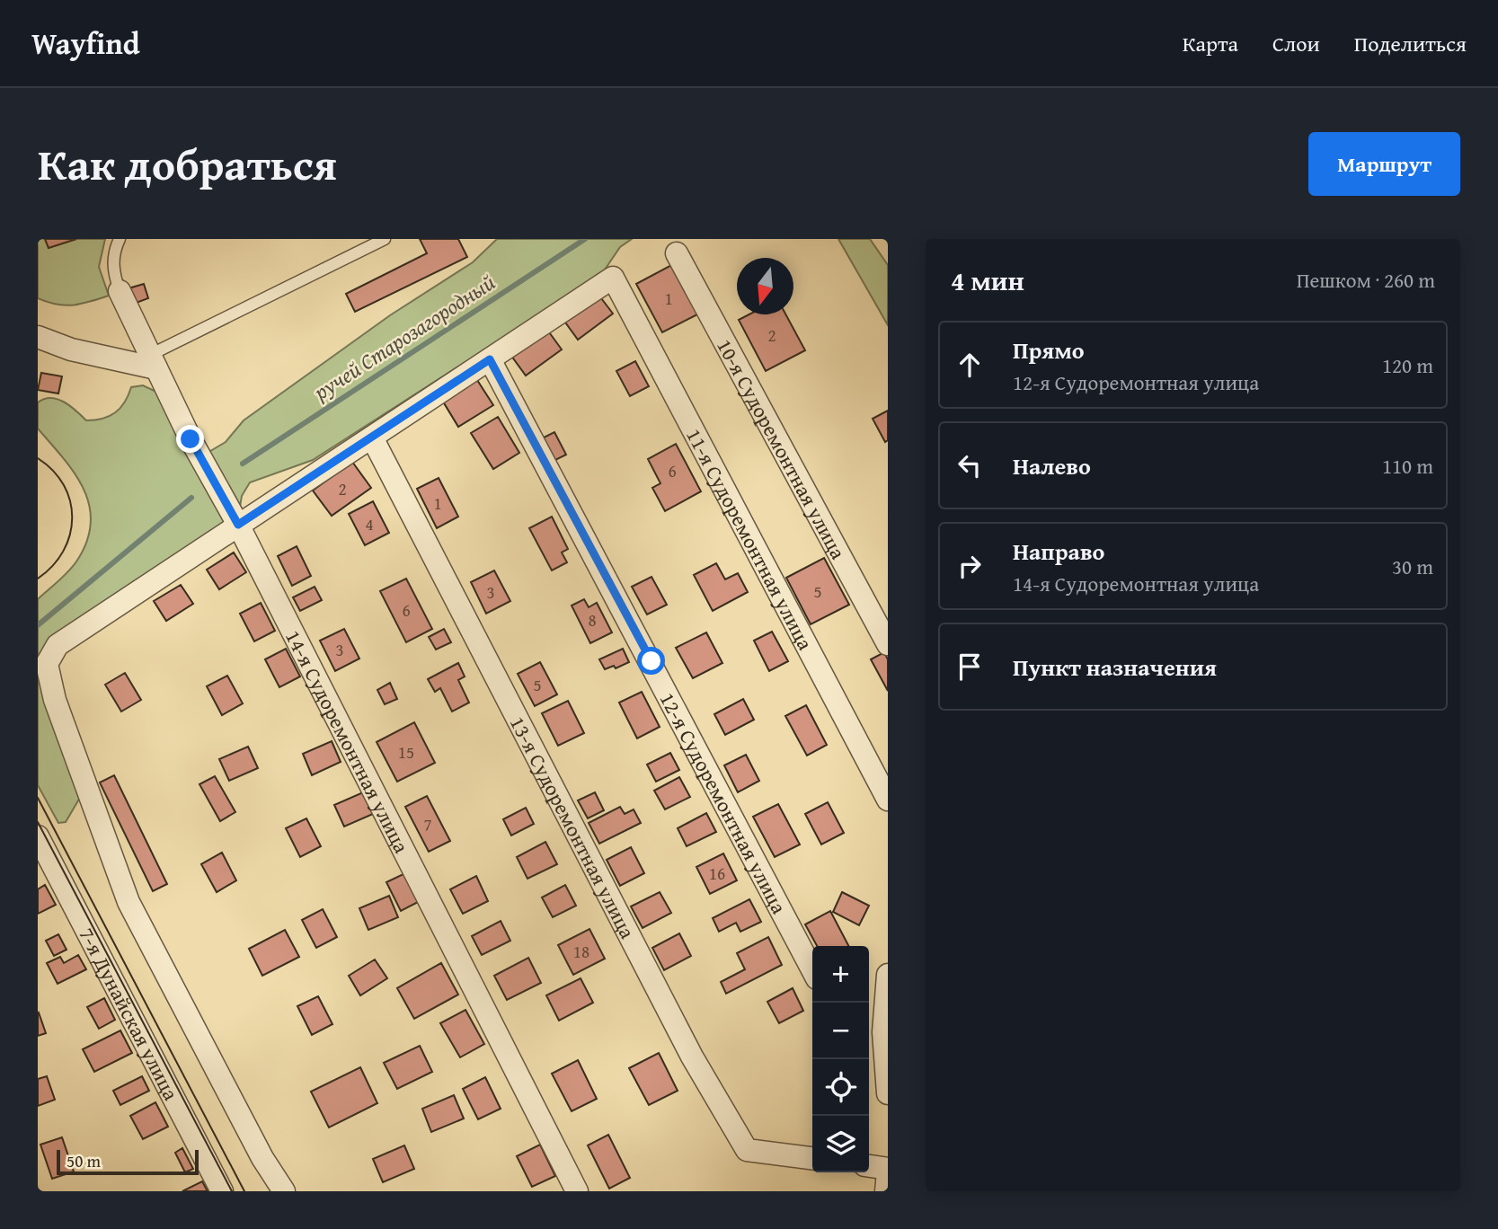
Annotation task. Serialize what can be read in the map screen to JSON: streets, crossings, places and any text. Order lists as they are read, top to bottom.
{
  "streets": {
    "street": [
      "10-я Судоремонтная улица",
      "11-я Судоремонтная улица",
      "14-я Судоремонтная улица",
      "12-я Судоремонтная улица",
      "13-я Судоремонтная улица",
      "7-я Дунайская улица"
    ]
  },
  "crossings": [
    ["11-я Судоремонтная улица", "12-я Судоремонтная улица"]
  ],
  "water": ["ручей Старозагородный"],
  "house_numbers": [
    "1",
    "2",
    "6",
    "2",
    "1",
    "4",
    "5",
    "3",
    "6",
    "8",
    "3",
    "5",
    "15",
    "7",
    "16",
    "18"
  ],
  "scale_bar": "50 m",
  "north": "bottom",
  "page": {
    "header": "Wayfind",
    "nav": ["Карта", "Слои", "Поделиться"],
    "title": "Как добраться",
    "buttons": "Маршрут",
    "heading": ["4 мин", "Пешком · 260 m"],
    "list": [
      ["Прямо", "12-я Судоремонтная улица", "120 m"],
      ["Налево", "110 m"],
      ["Направо", "14-я Судоремонтная улица", "30 m"],
      "Пункт назначения"
    ],
    "map_buttons": ["+", "−"],
    "scale": "50 m"
  }
}
